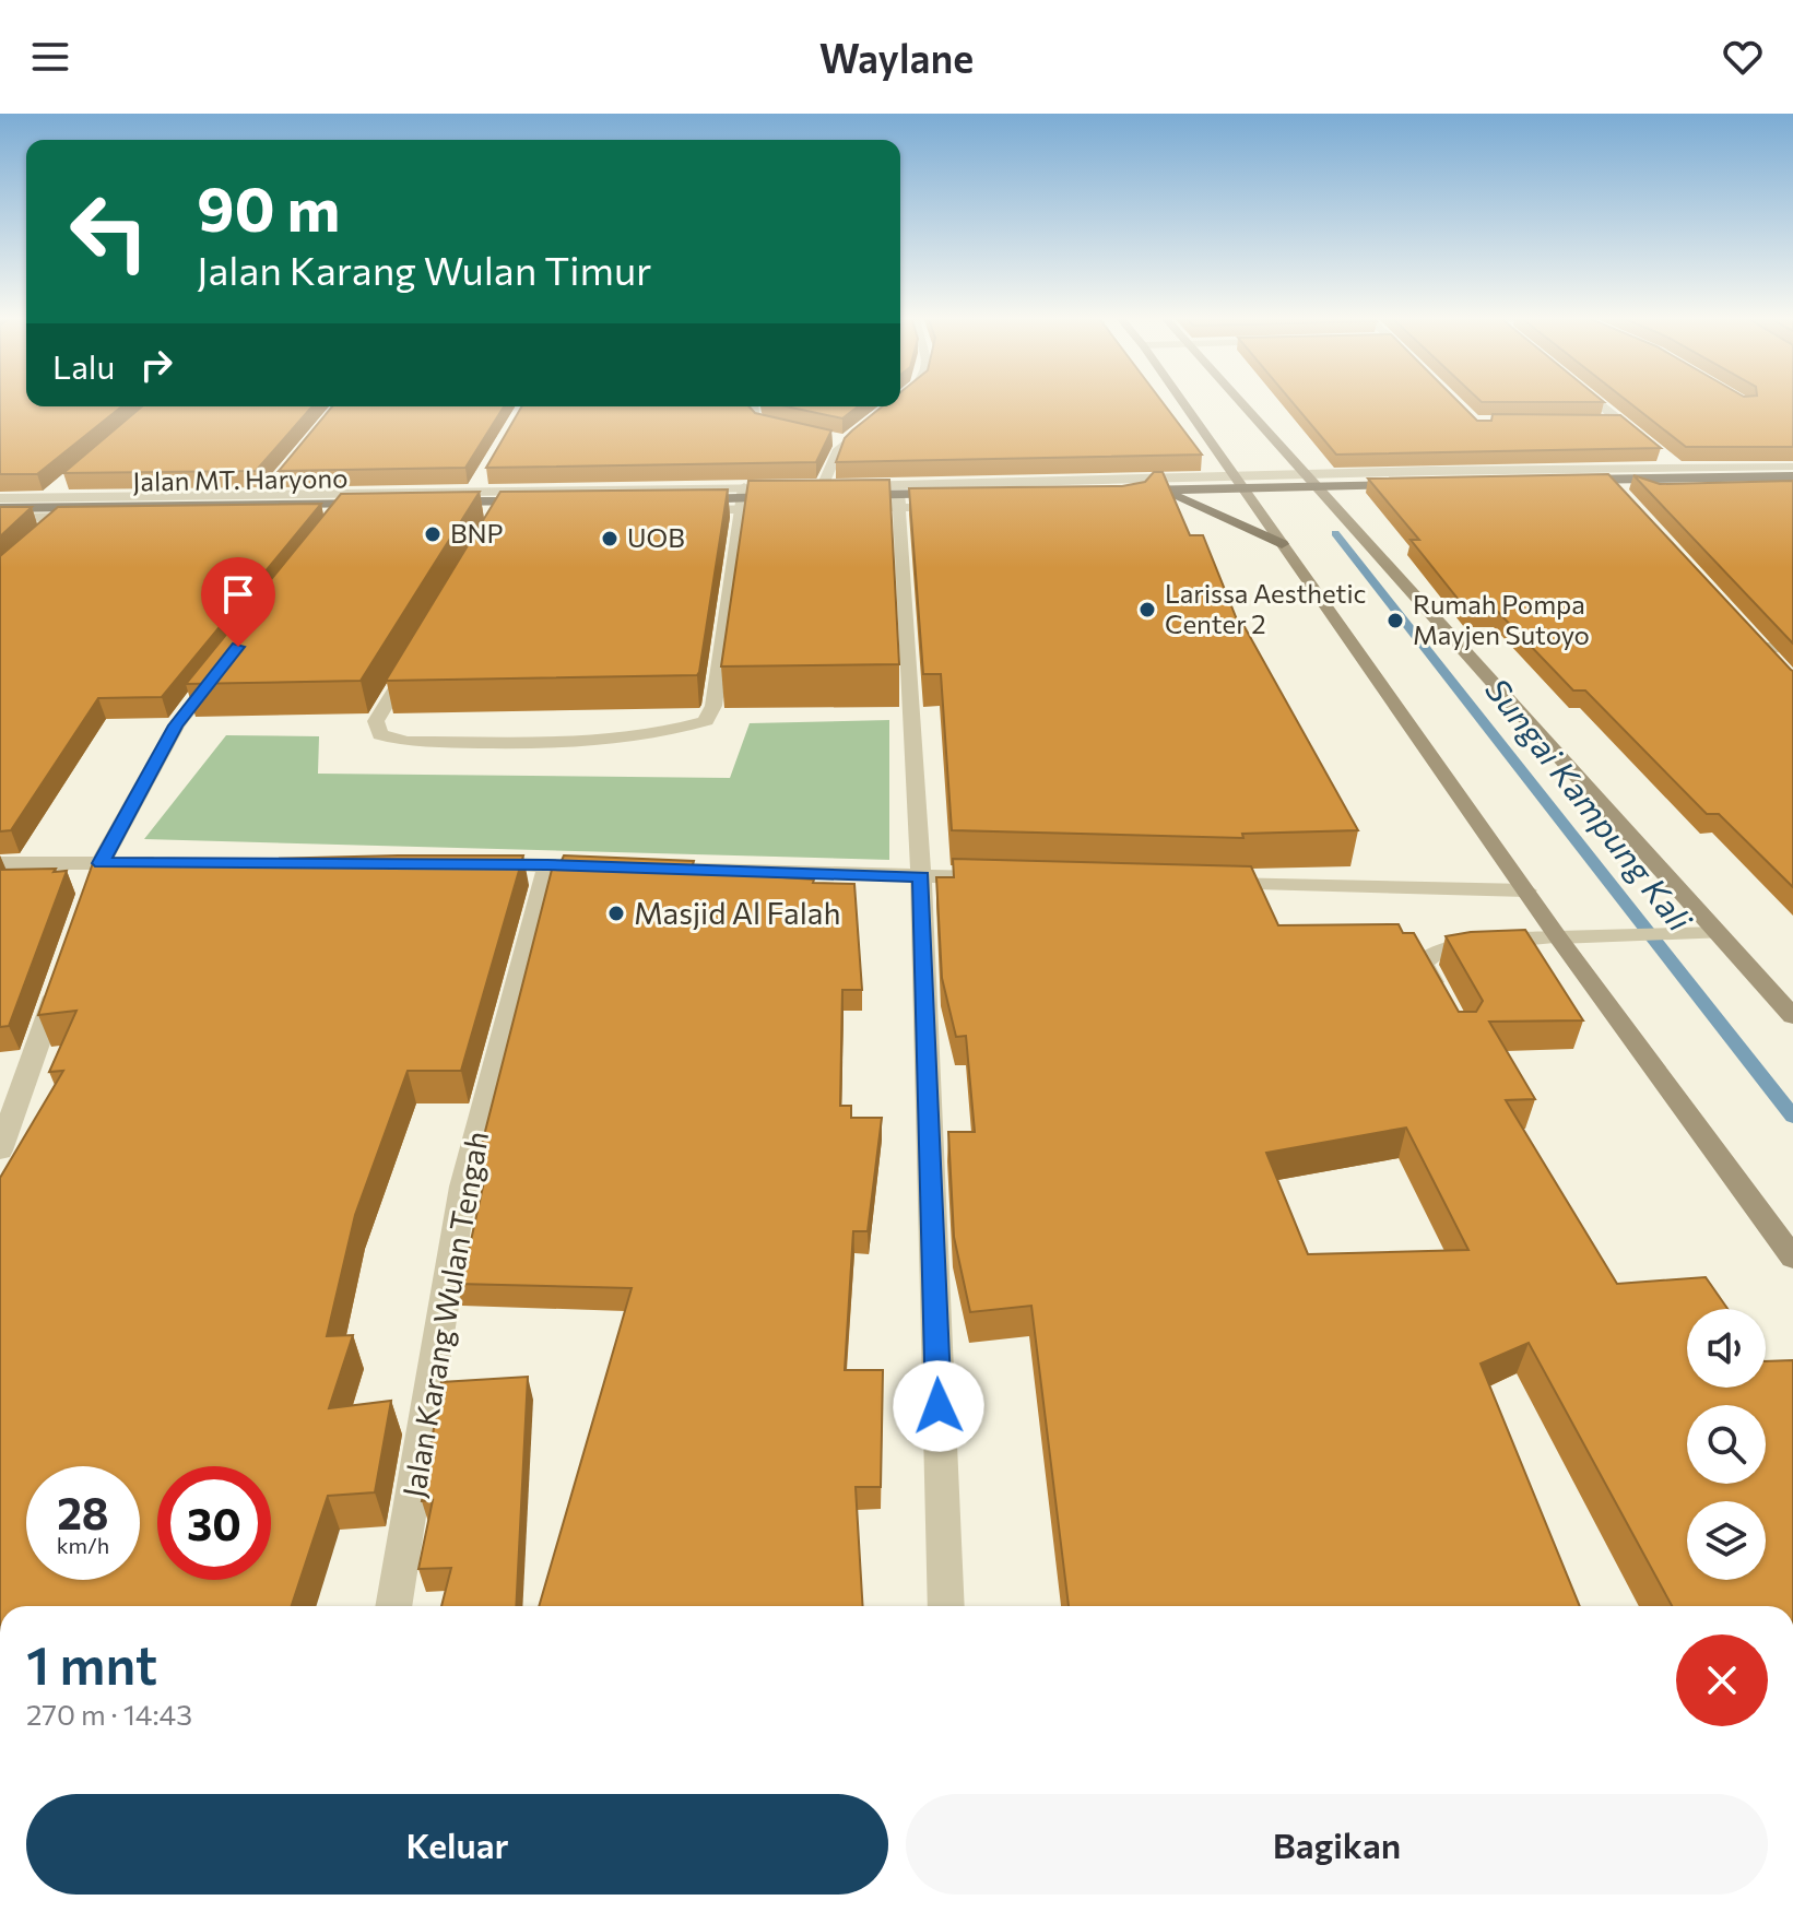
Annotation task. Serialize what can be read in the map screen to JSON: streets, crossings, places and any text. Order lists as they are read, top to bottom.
{
  "streets": {
    "main road": ["Jalan MT. Haryono"],
    "street": ["Jalan Karang Wulan Tengah"]
  },
  "water": ["Sungai Kampung Kali"],
  "places": [
    "BNP",
    "UOB",
    "Larissa Aesthetic Center 2",
    "Rumah Pompa Mayjen Sutoyo",
    "Masjid Al Falah"
  ],
  "page": {
    "header": "Waylane",
    "turn": ["90 m", "Jalan Karang Wulan Timur"],
    "then": "Lalu",
    "speed": "28 km/h",
    "limit": "30",
    "heading": ["1 mnt", "270 m · 14:43"],
    "buttons": ["Keluar", "Bagikan"]
  }
}
